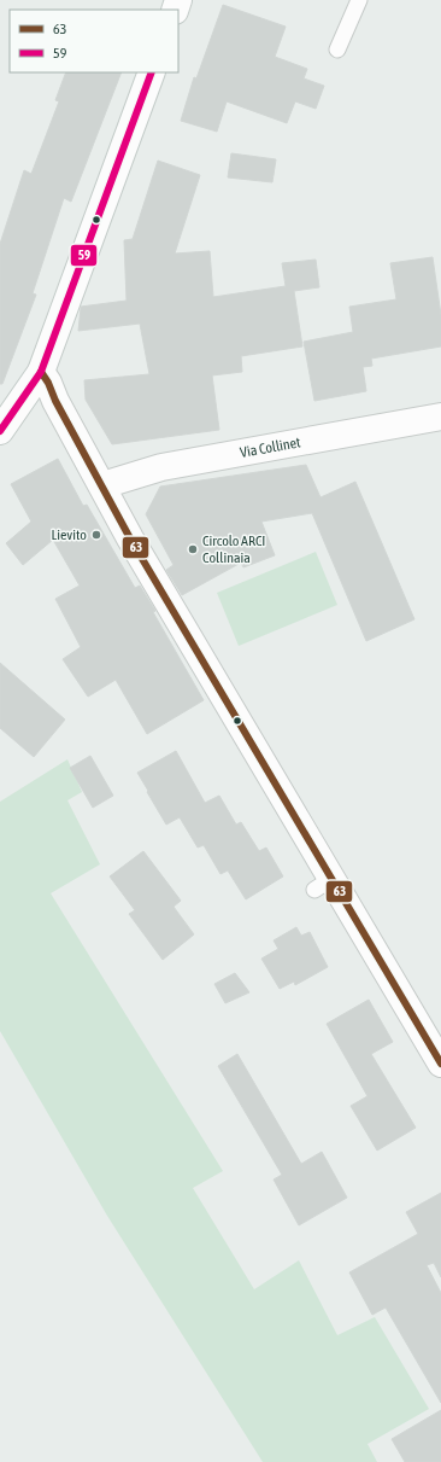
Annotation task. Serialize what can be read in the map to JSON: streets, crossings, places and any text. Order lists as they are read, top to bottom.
{
  "streets": {
    "street": ["Via Collinet"]
  },
  "places": ["Lievito", "Circolo ARCI Collinaia"],
  "lines": ["transit line 59", "transit line 63"],
  "legend": ["63", "59"]
}
